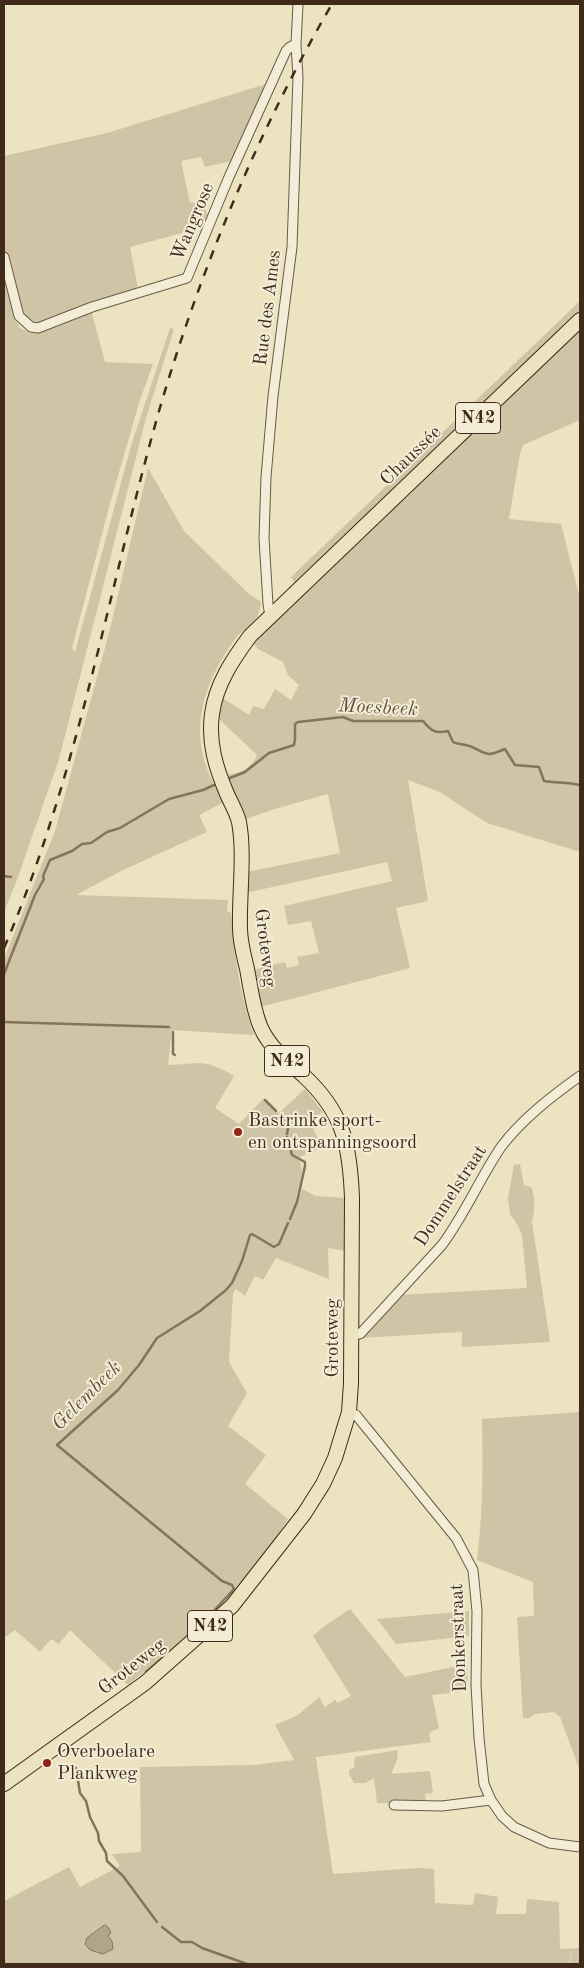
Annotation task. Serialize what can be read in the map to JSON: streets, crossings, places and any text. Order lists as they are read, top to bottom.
{
  "streets": {
    "main road": ["N42", "Chaussée", "Groteweg"],
    "street": [
      "Wangrose",
      "Rue des Ames",
      "Dommelstraat",
      "Donkerstraat"
    ]
  },
  "crossings": [
    ["Wangrose", "Rue des Ames"],
    ["Rue des Ames", "Chaussée"],
    ["Rue des Ames", "Groteweg"],
    ["Chaussée", "Groteweg"],
    ["Groteweg", "Dommelstraat"],
    ["Groteweg", "Donkerstraat"]
  ],
  "water": ["Moesbeek", "Gelembeek"],
  "places": ["Bastrinke sport- en ontspanningsoord", "Overboelare Plankweg"]
}
